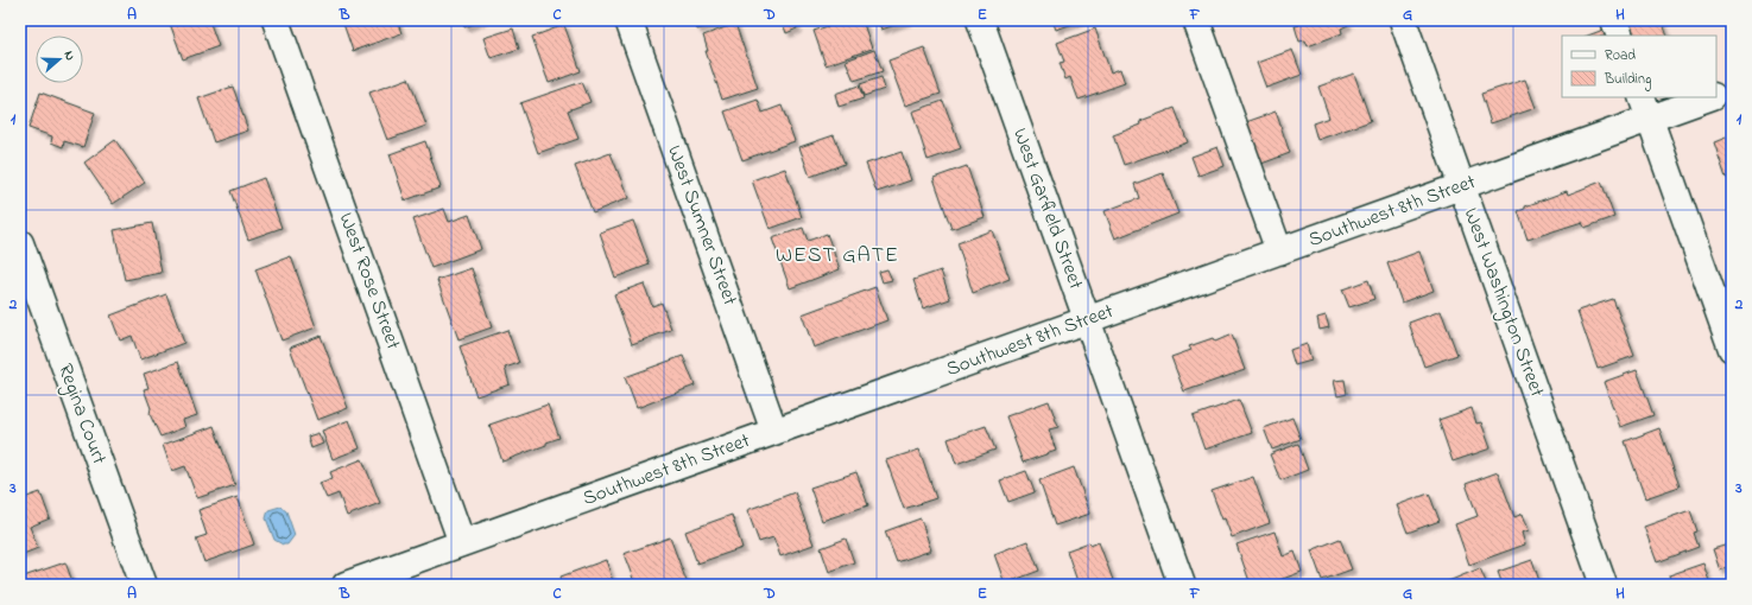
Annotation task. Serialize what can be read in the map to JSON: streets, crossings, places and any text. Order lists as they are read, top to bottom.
{
  "streets": {
    "street": [
      "West Garfield Street",
      "Southwest 8th Street",
      "West Sumner Street",
      "West Rose Street",
      "West Washington Street",
      "Regina Court"
    ]
  },
  "crossings": [
    ["West Garfield Street", "Southwest 8th Street"],
    ["Southwest 8th Street", "West Sumner Street"],
    ["Southwest 8th Street", "West Rose Street"],
    ["Southwest 8th Street", "West Washington Street"]
  ],
  "districts": ["WEST GATE"],
  "legend": ["Road", "Building"],
  "north": "right",
  "grid": {
    "columns": [
      "A",
      "B",
      "C",
      "D",
      "E",
      "F",
      "G",
      "H"
    ],
    "rows": ["1", "2", "3"]
  }
}
